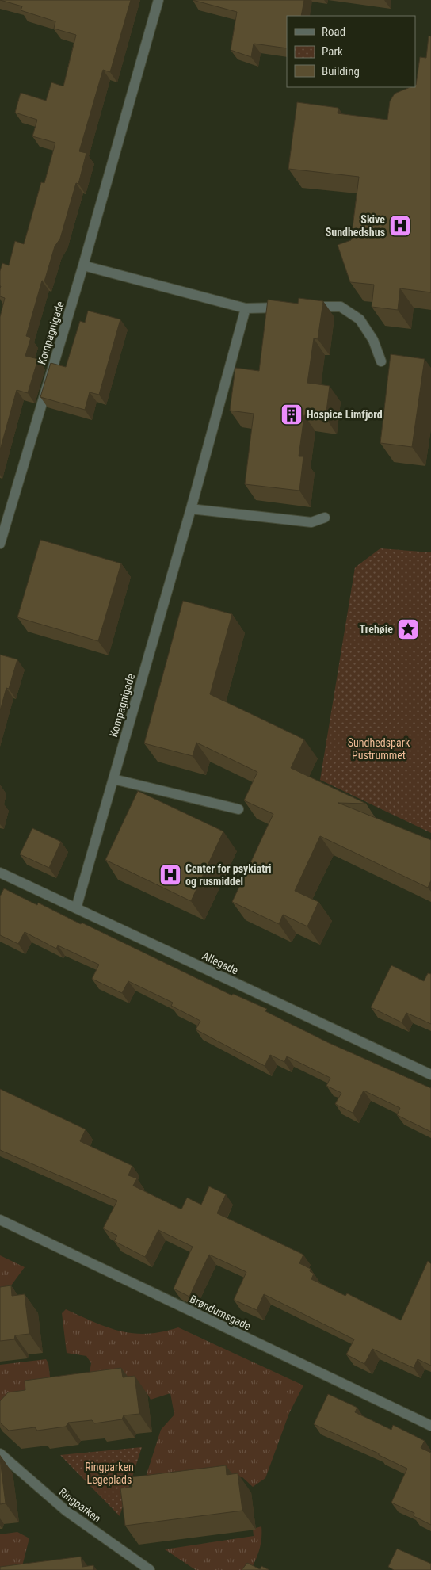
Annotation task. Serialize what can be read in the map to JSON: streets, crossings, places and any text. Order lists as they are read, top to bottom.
{
  "streets": {
    "street": [
      "Kompagnigade",
      "Allegade",
      "Brøndumsgade",
      "Ringparken"
    ]
  },
  "crossings": [
    ["Kompagnigade", "Allegade"]
  ],
  "parks": ["Sundhedspark Pustrummet", "Ringparken Legeplads"],
  "places": {
    "hospital": ["Skive Sundhedshus", "Center for psykiatri og rusmiddel"],
    "building": ["Hospice Limfjord"],
    "place": ["Trehøie"]
  },
  "legend": ["Road", "Park", "Building"]
}
